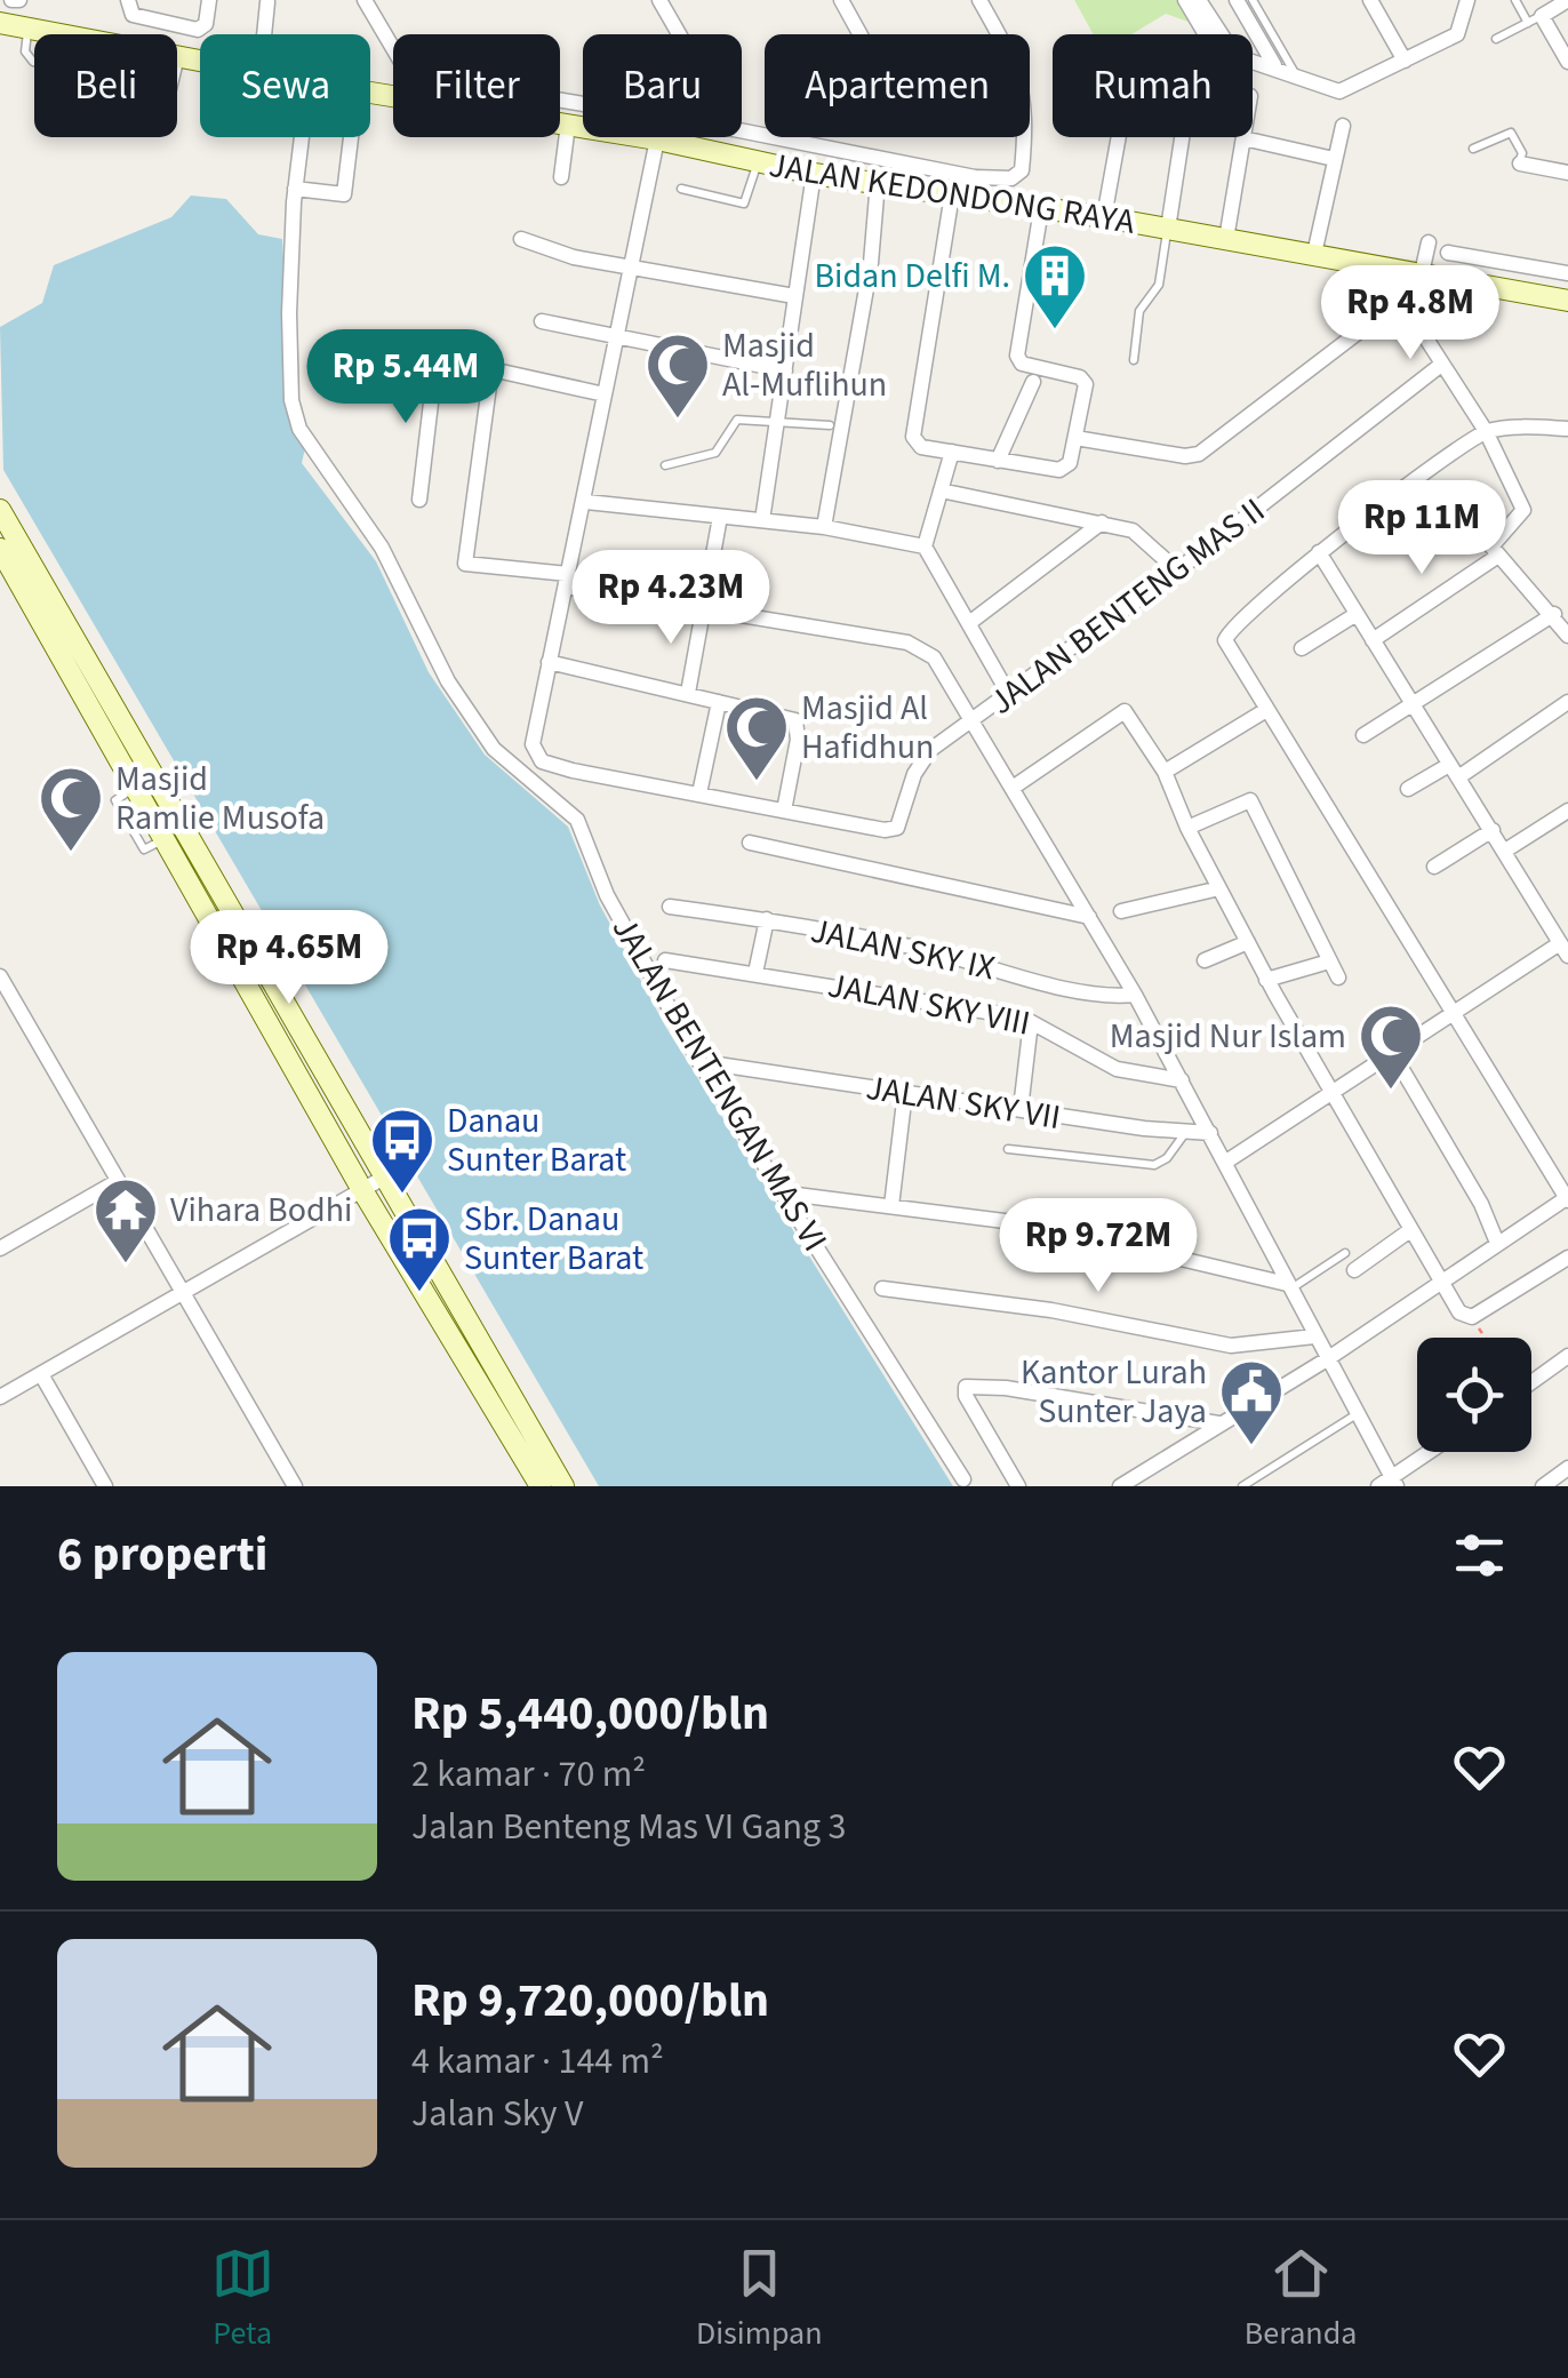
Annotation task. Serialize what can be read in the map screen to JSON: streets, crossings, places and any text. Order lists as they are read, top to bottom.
{
  "streets": {
    "street": [
      "JALAN KEDONDONG RAYA",
      "JALAN BENTENG MAS II",
      "JALAN SKY IX",
      "JALAN SKY VIII",
      "JALAN BENTENGAN MAS VI",
      "JALAN SKY VII"
    ]
  },
  "places": {
    "building": ["Bidan Delfi M."],
    "mosque": [
      "Masjid Al-Muflihun",
      "Masjid Al Hafidhun",
      "Masjid Ramlie Musofa",
      "Masjid Nur Islam"
    ],
    "bus stop": ["Danau Sunter Barat", "Sbr. Danau Sunter Barat"],
    "temple": ["Vihara Bodhi"],
    "public building": ["Kantor Lurah Sunter Jaya"]
  },
  "page": {
    "chip": [
      "Beli",
      "Sewa",
      "Filter",
      "Baru",
      "Apartemen",
      "Rumah"
    ],
    "price": [
      "Rp 4.8M",
      "Rp 5.44M",
      "Rp 11M",
      "Rp 4.23M",
      "Rp 4.65M",
      "Rp 9.72M"
    ],
    "heading": "6 properti",
    "list": [
      {
        "name": "Rp 5,440,000/bln",
        "note": "2 kamar · 70 m² · Jalan Benteng Mas VI Gang 3"
      },
      {
        "name": "Rp 9,720,000/bln",
        "note": "4 kamar · 144 m² · Jalan Sky V"
      }
    ],
    "tabs": ["Peta", "Disimpan", "Beranda"]
  }
}
